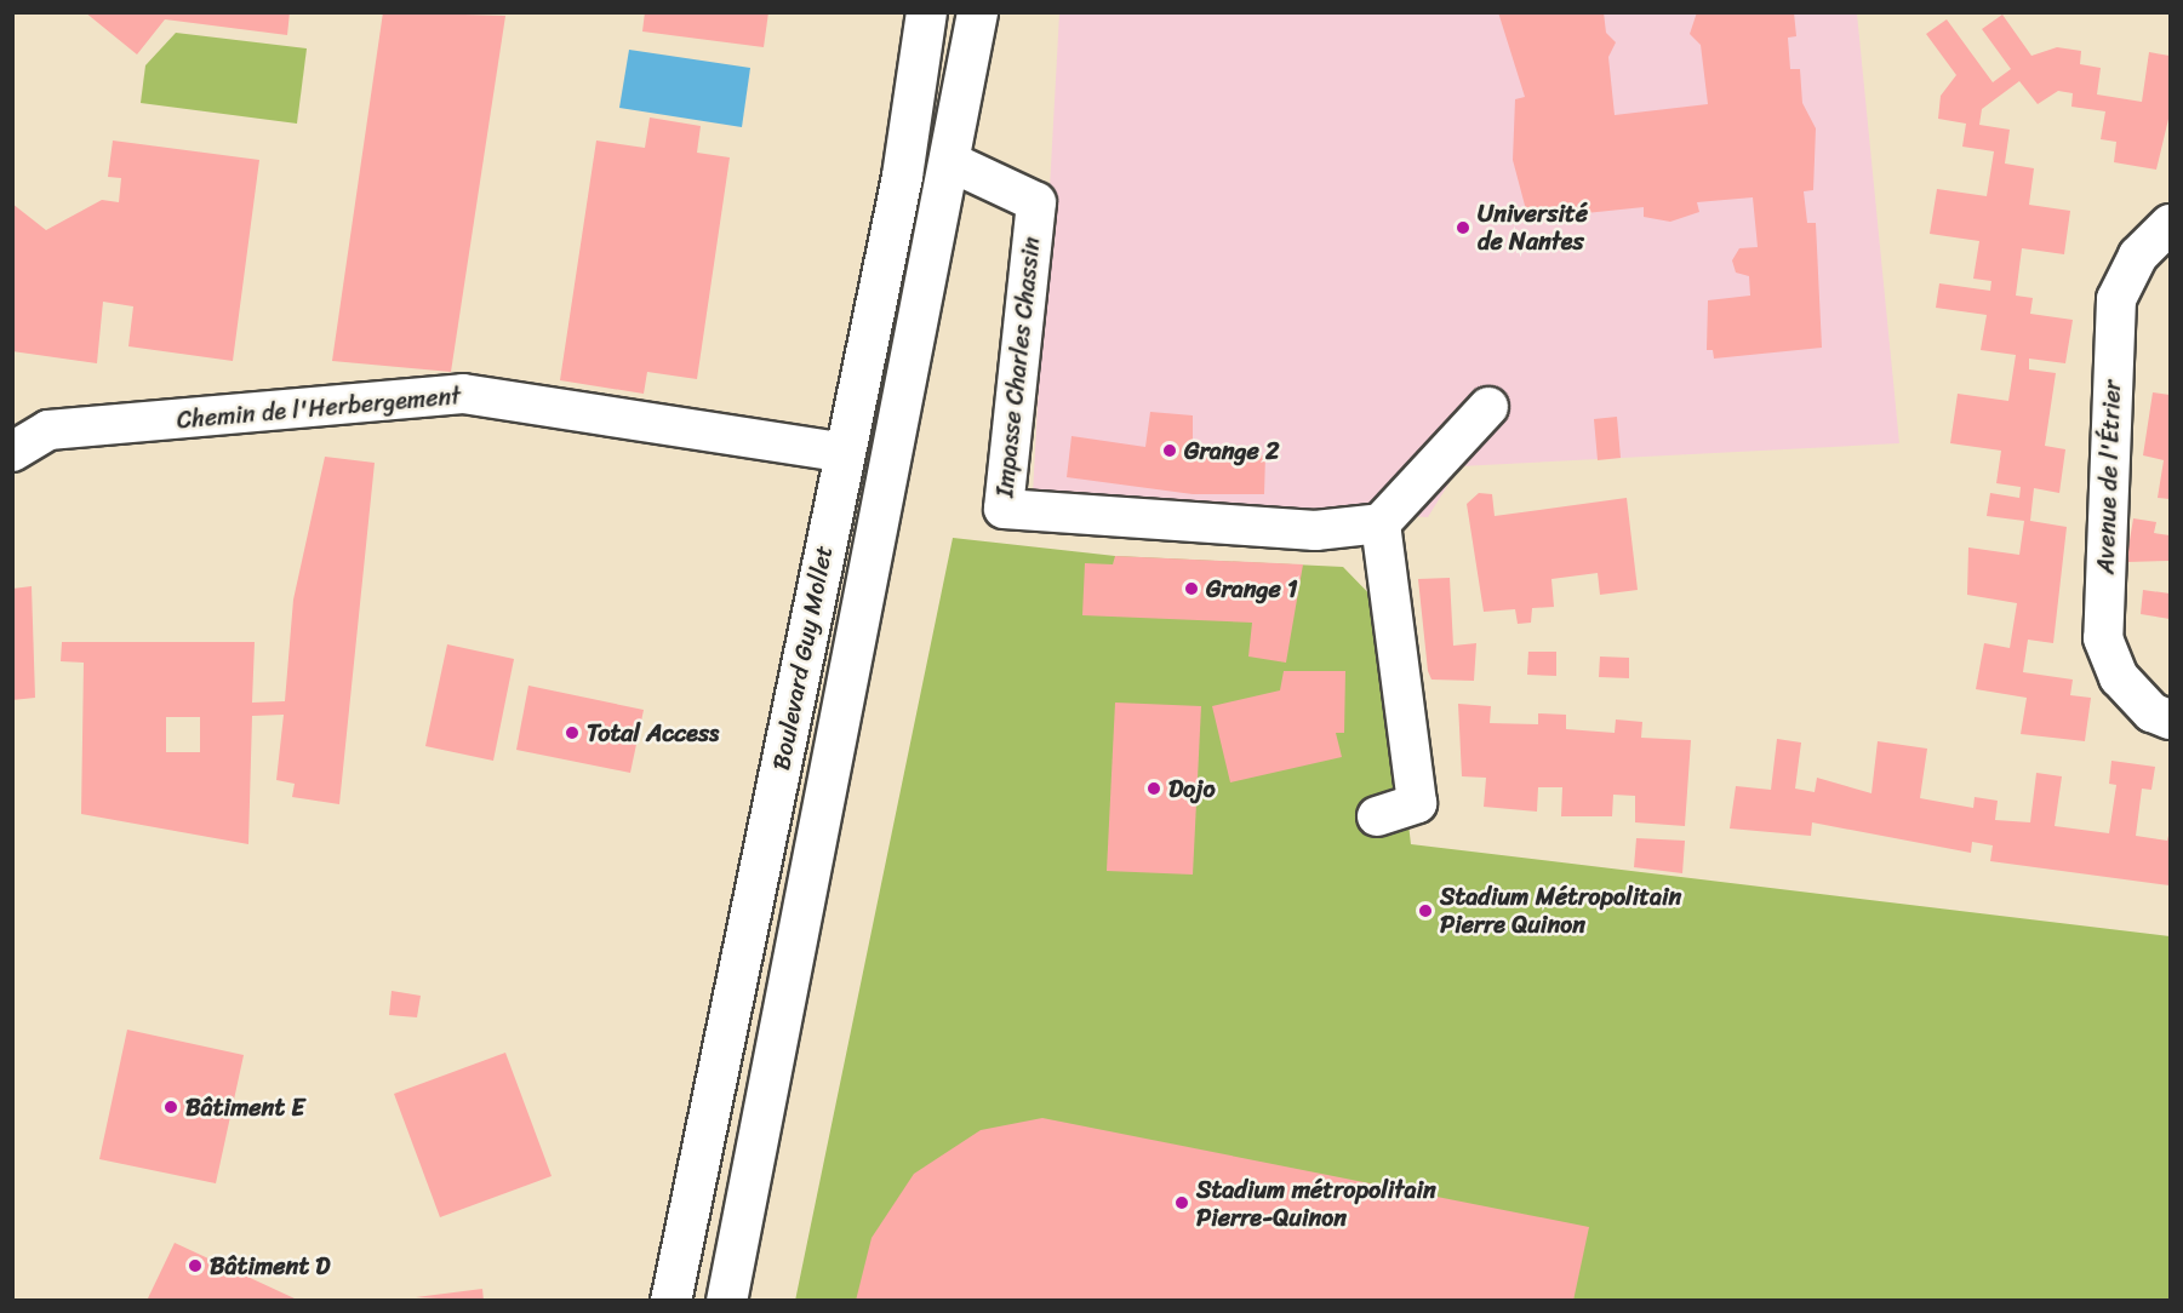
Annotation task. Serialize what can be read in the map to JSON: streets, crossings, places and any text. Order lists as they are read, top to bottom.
{
  "streets": {
    "main road": ["Boulevard Guy Mollet"],
    "street": ["Impasse Charles Chassin", "Chemin de l'Herbergement", "Avenue de l'Étrier"]
  },
  "crossings": [
    ["Impasse Charles Chassin", "Boulevard Guy Mollet"],
    ["Chemin de l'Herbergement", "Boulevard Guy Mollet"]
  ],
  "places": [
    "Université de Nantes",
    "Grange 2",
    "Grange 1",
    "Total Access",
    "Dojo",
    "Stadium Métropolitain Pierre Quinon",
    "Bâtiment E",
    "Stadium métropolitain Pierre-Quinon",
    "Bâtiment D"
  ]
}
